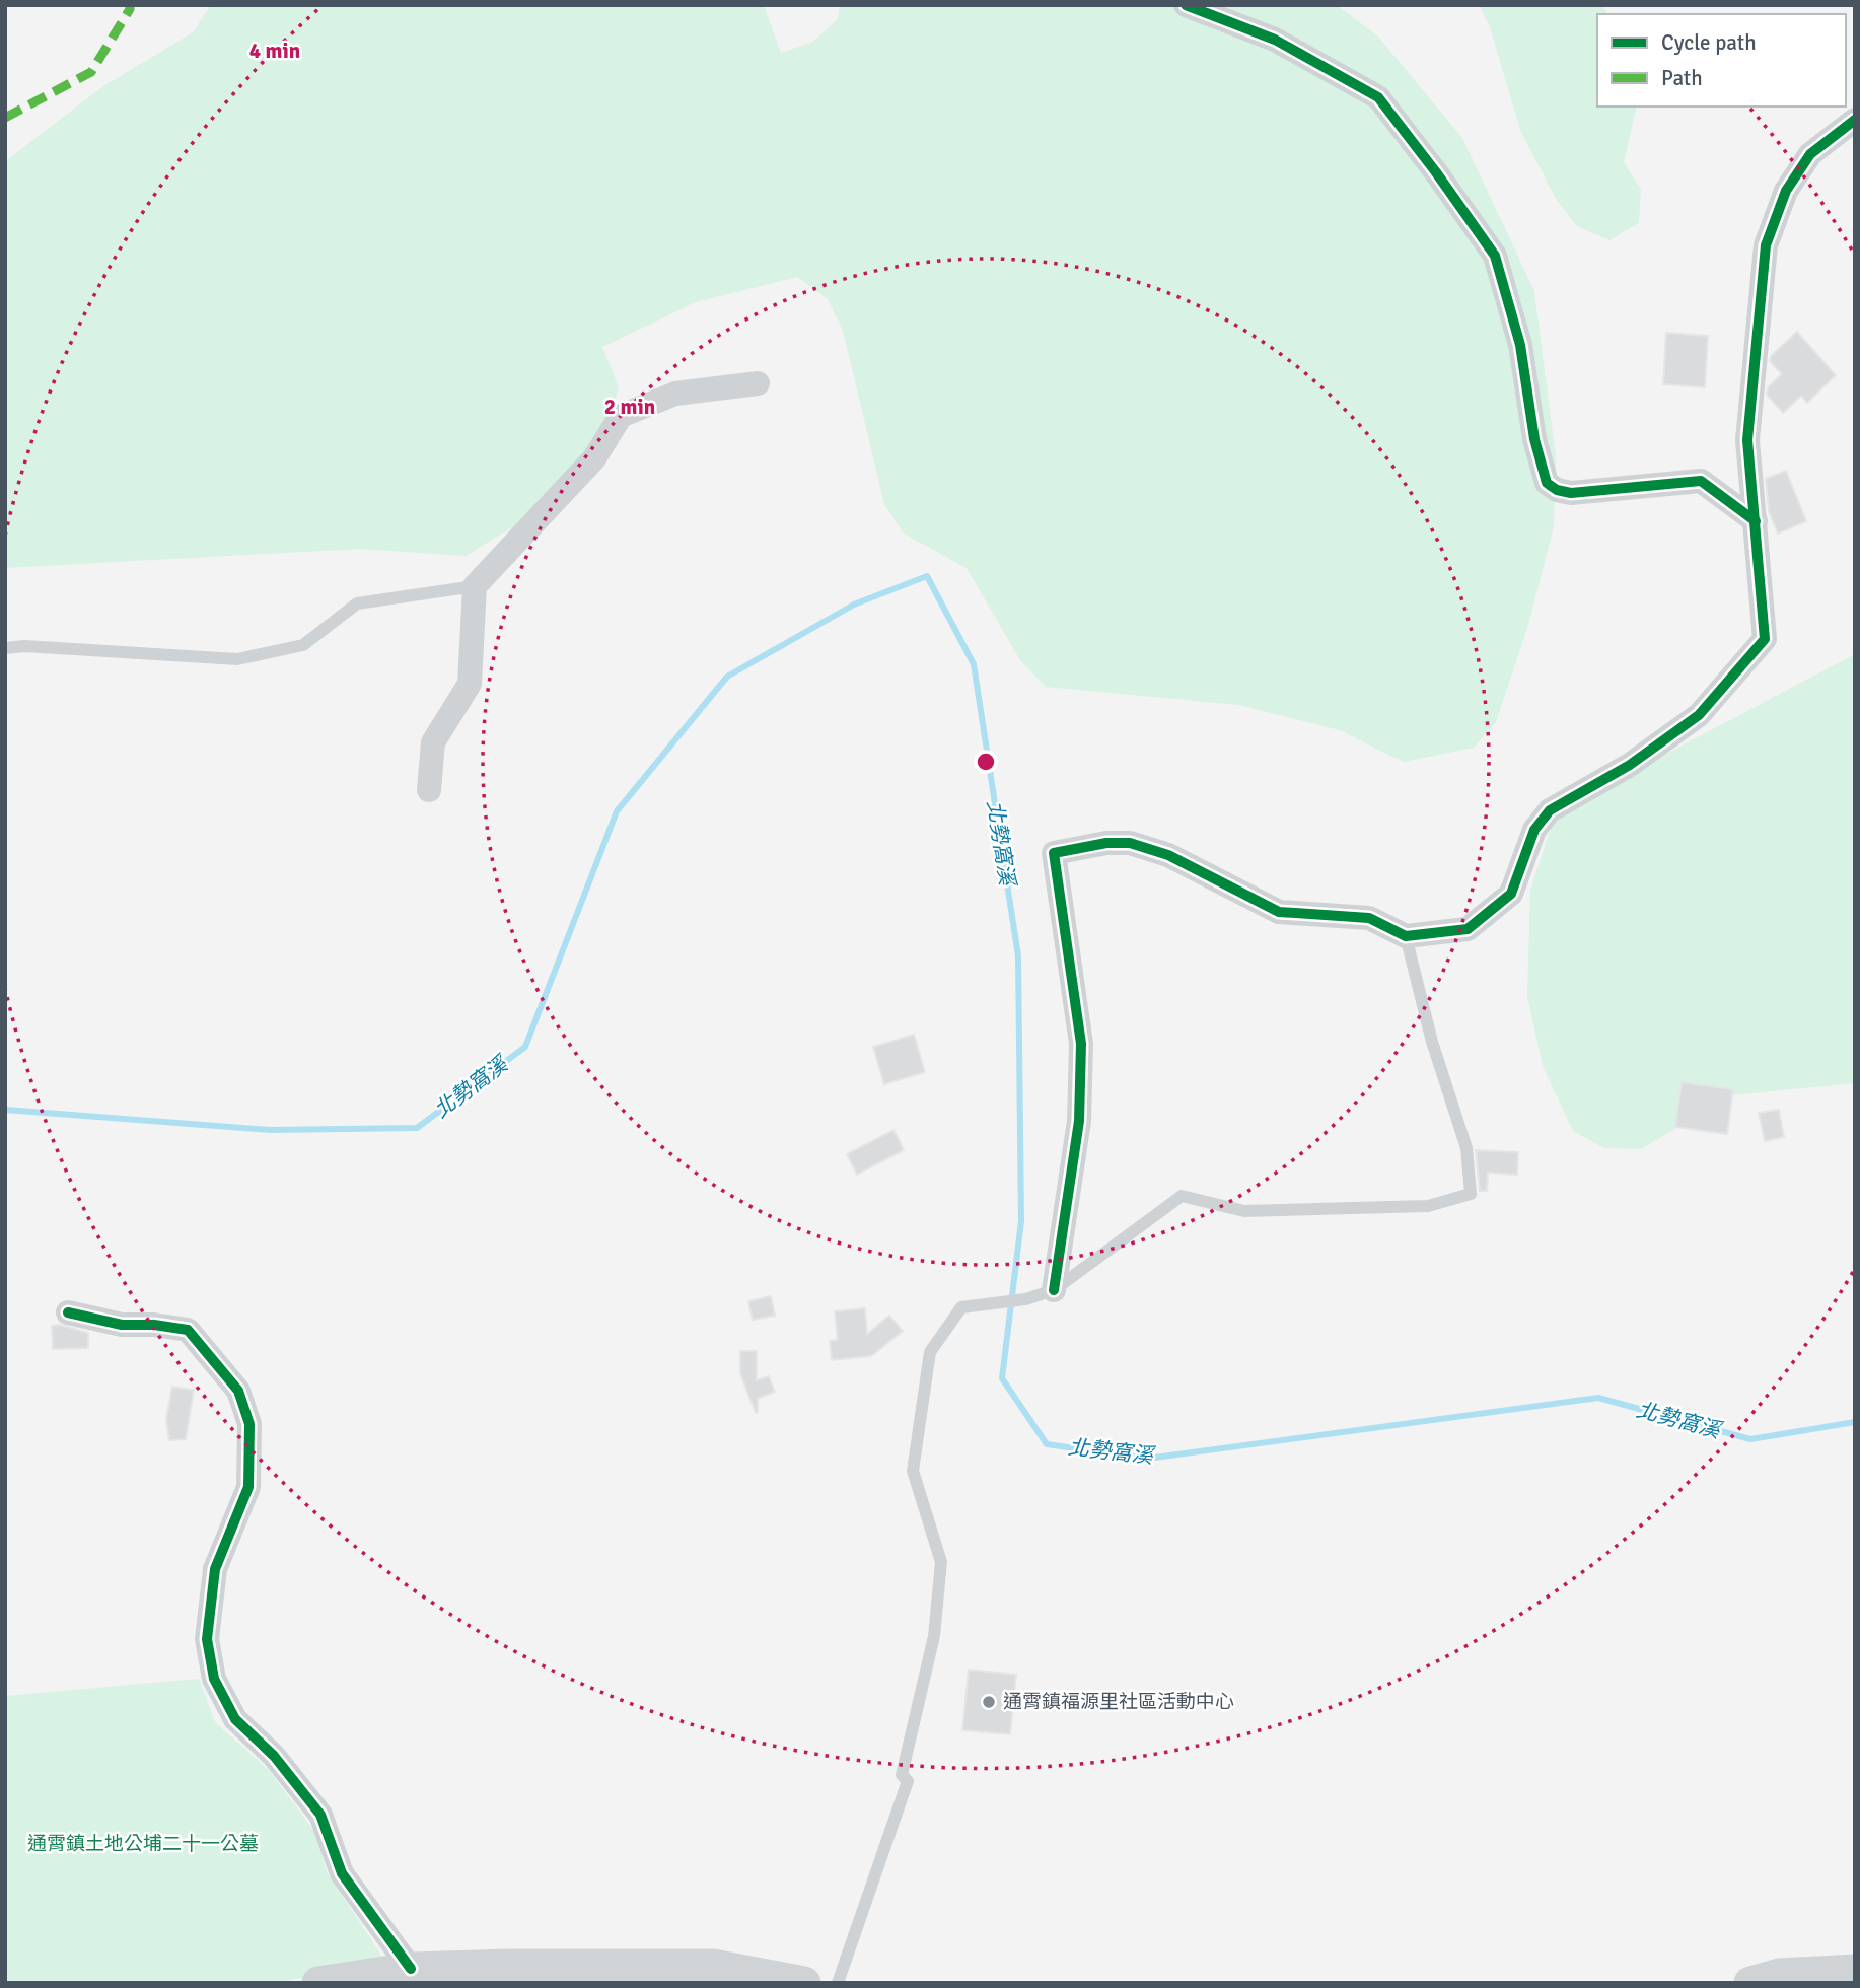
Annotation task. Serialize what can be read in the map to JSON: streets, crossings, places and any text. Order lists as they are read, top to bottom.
{
  "water": ["北勢窩溪"],
  "parks": ["通霄鎮土地公埔二十一公墓"],
  "places": ["通霄鎮福源里社區活動中心"],
  "legend": ["Cycle path", "Path"],
  "rings": ["4 min", "2 min"]
}
